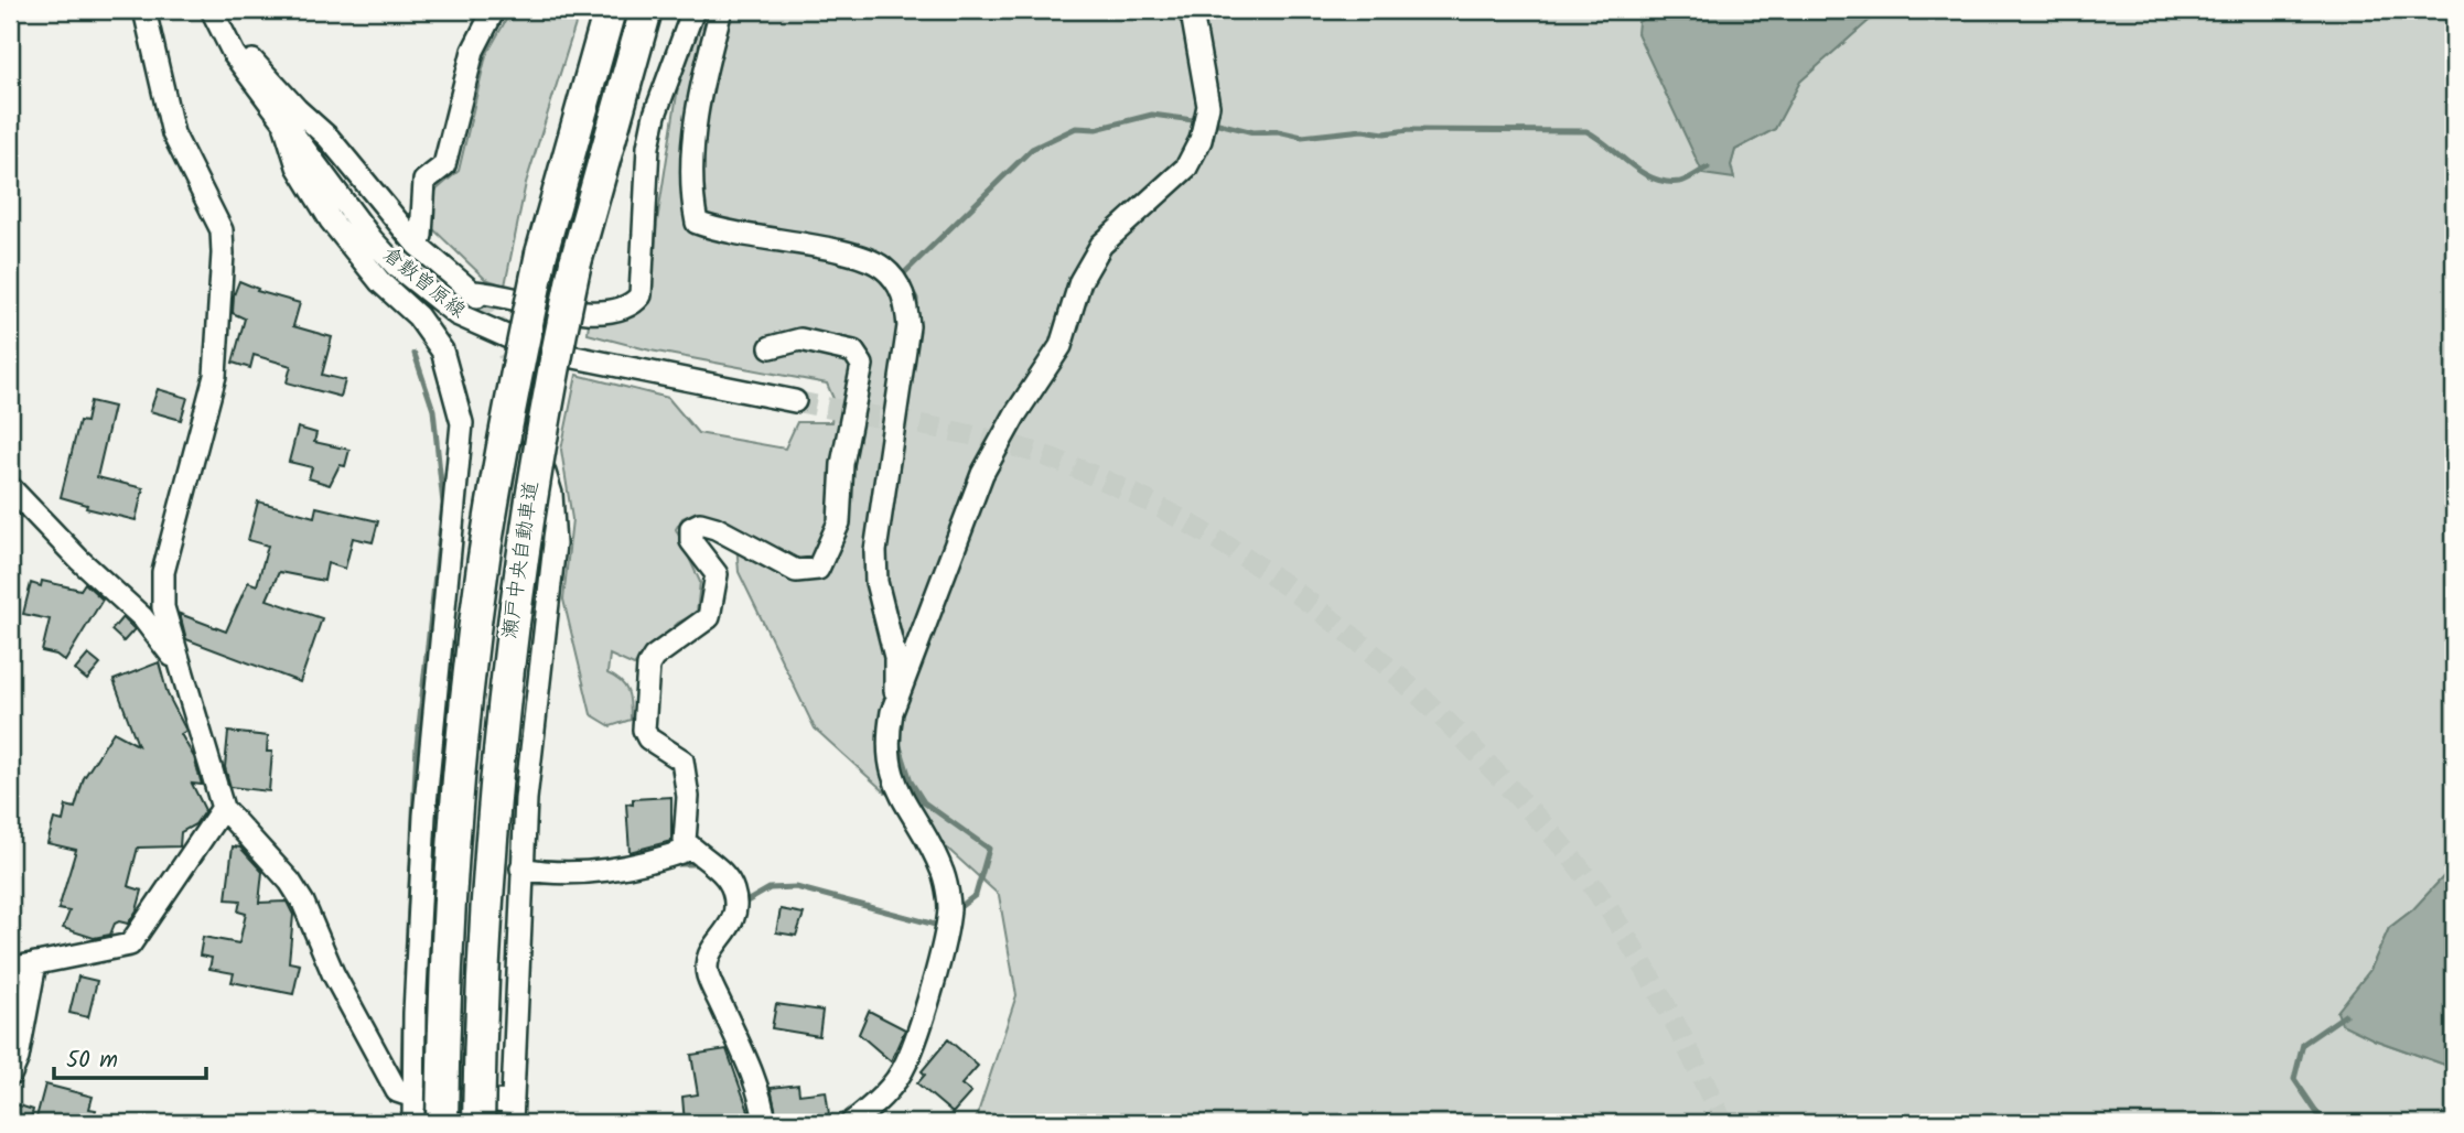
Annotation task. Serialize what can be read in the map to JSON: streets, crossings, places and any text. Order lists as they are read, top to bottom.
{
  "streets": {
    "highway": ["瀬戸中央自動車道"],
    "street": ["倉敷曽原線"]
  },
  "scale_bar": "50 m"
}
